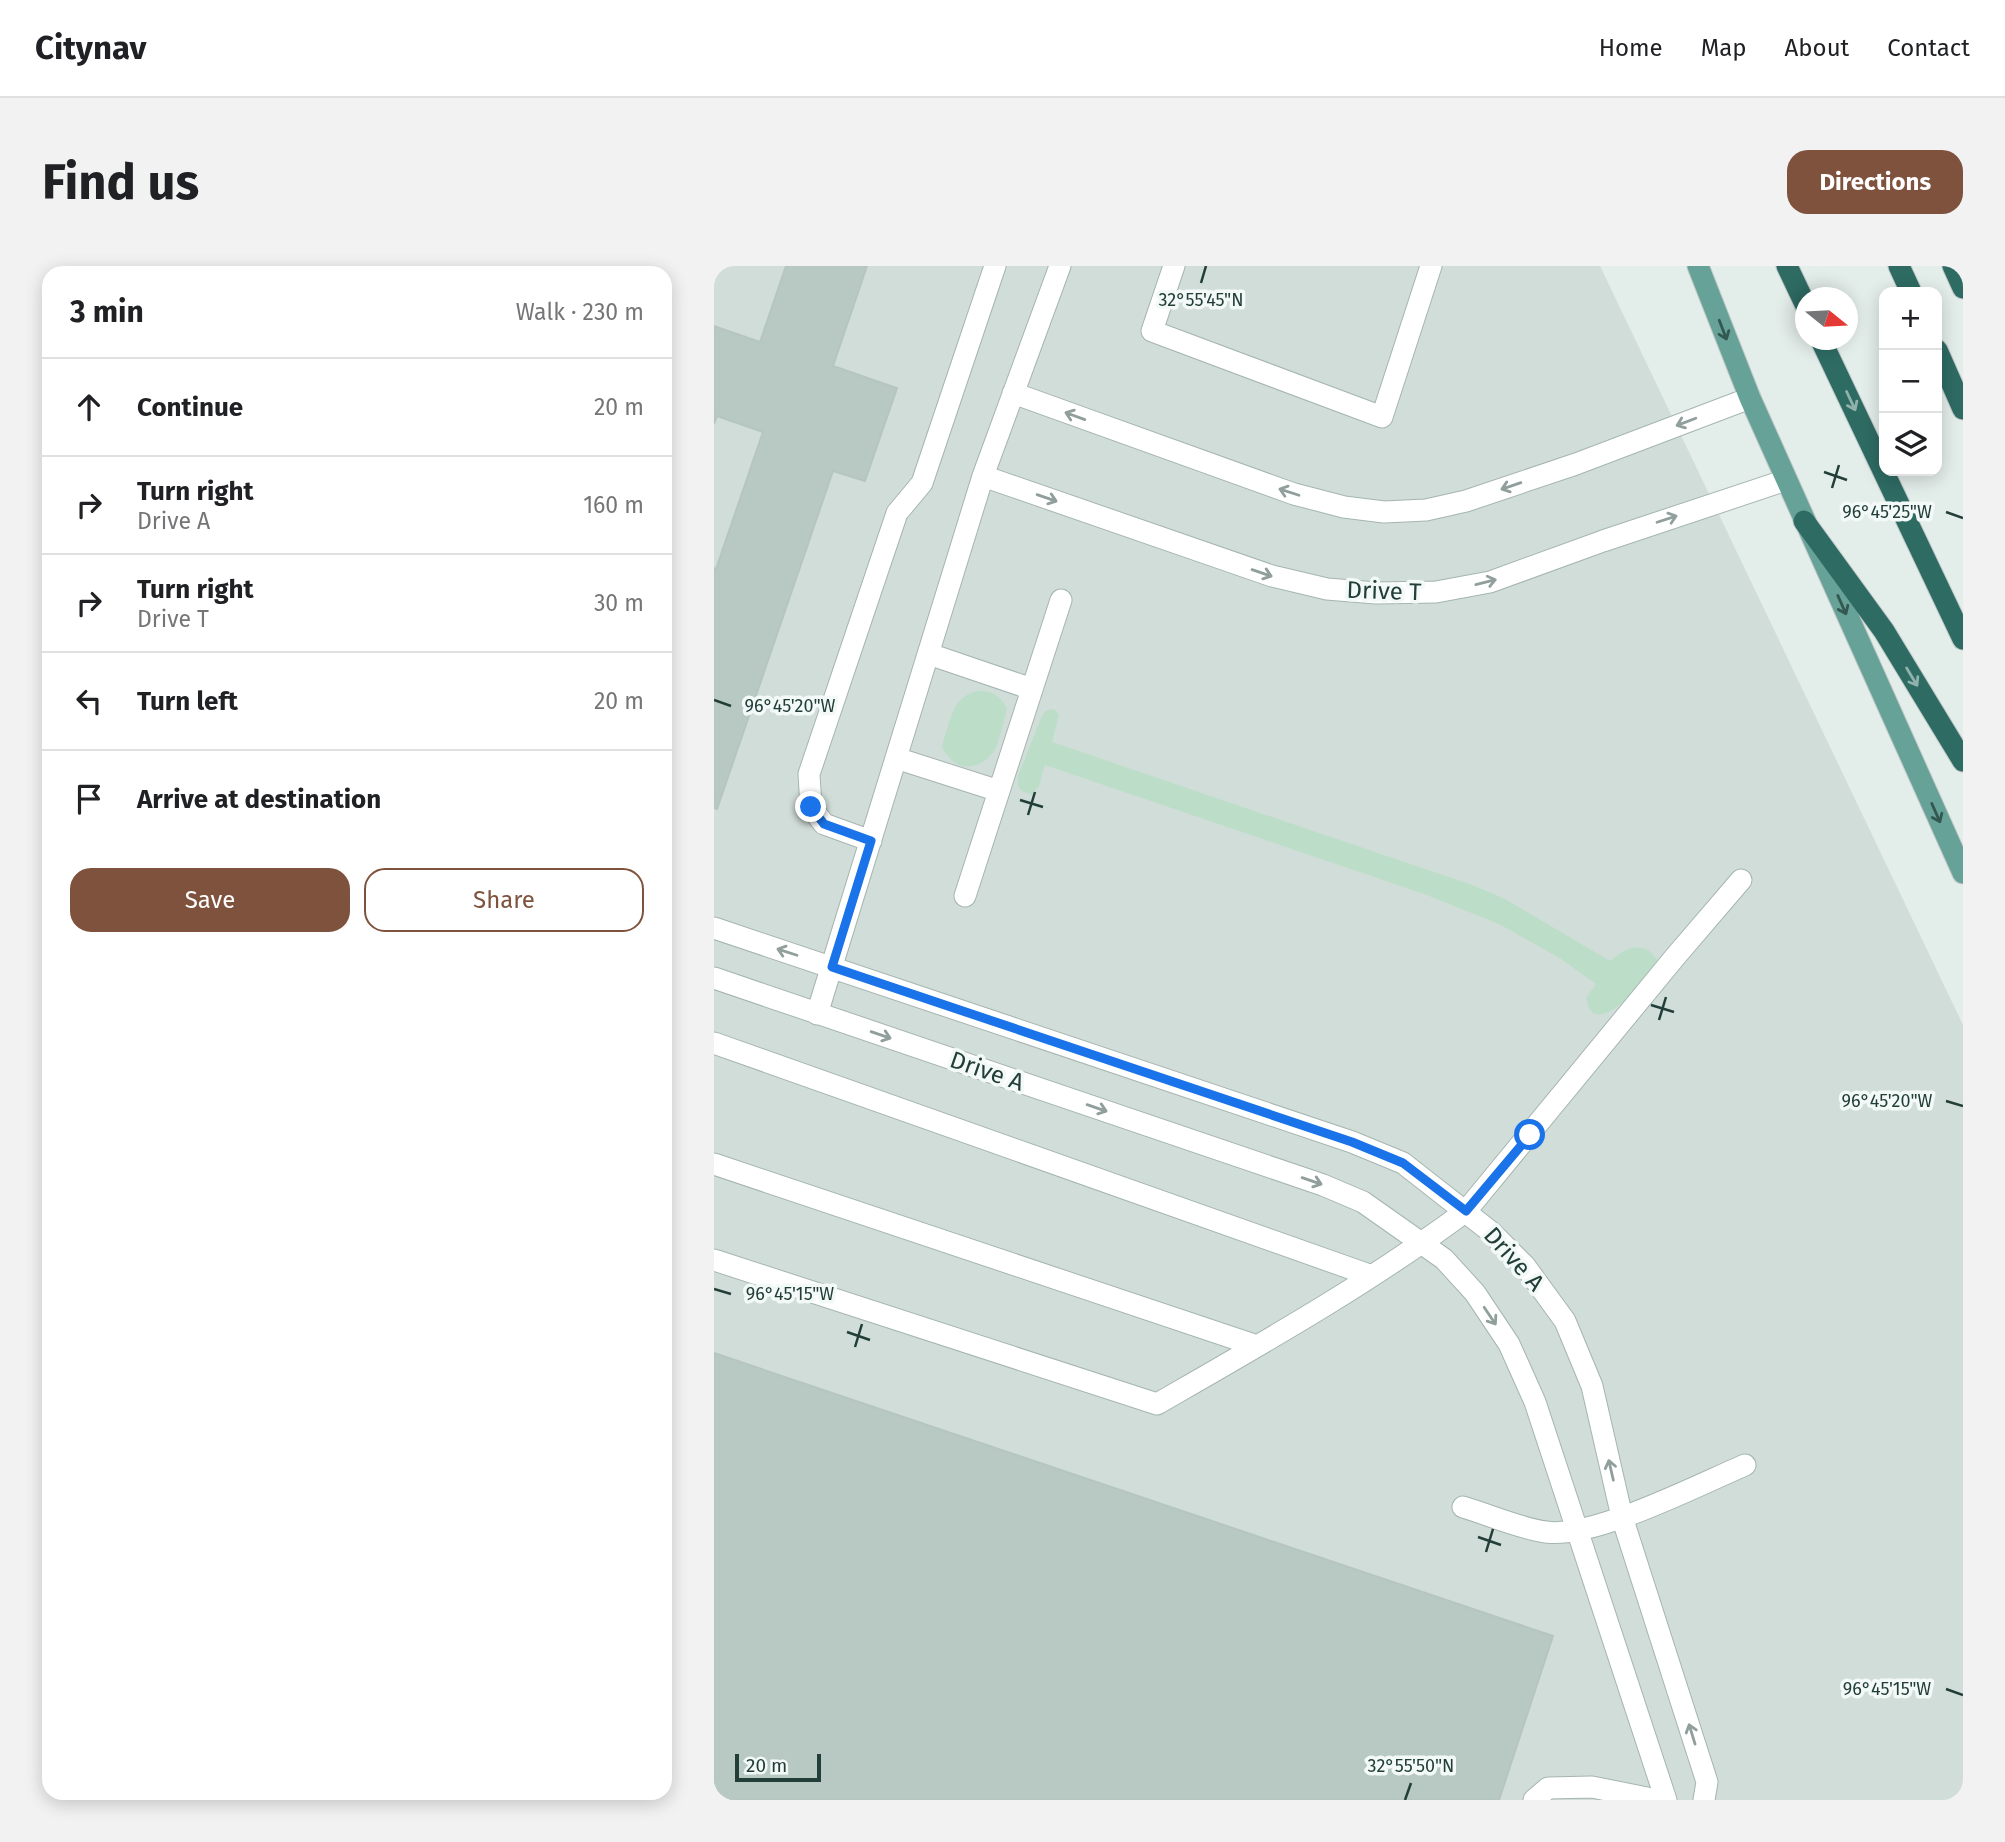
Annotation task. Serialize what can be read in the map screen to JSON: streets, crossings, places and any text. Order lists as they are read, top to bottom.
{
  "streets": {
    "lane": ["Drive T", "Drive A"]
  },
  "scale_bar": "20 m",
  "north": "right",
  "page": {
    "header": "Citynav",
    "nav": [
      "Home",
      "Map",
      "About",
      "Contact"
    ],
    "buttons": [
      "Directions",
      ["Save", "Share"]
    ],
    "title": "Find us",
    "heading": ["3 min", "Walk · 230 m"],
    "map_buttons": ["+", "−"],
    "list": [
      ["Continue", "20 m"],
      ["Turn right", "Drive A", "160 m"],
      ["Turn right", "Drive T", "30 m"],
      ["Turn left", "20 m"],
      "Arrive at destination"
    ],
    "scale": "20 m"
  },
  "coordinates": [
    "32°55'45\"N",
    "96°45'25\"W",
    "96°45'20\"W",
    "96°45'15\"W",
    "32°55'50\"N"
  ]
}
